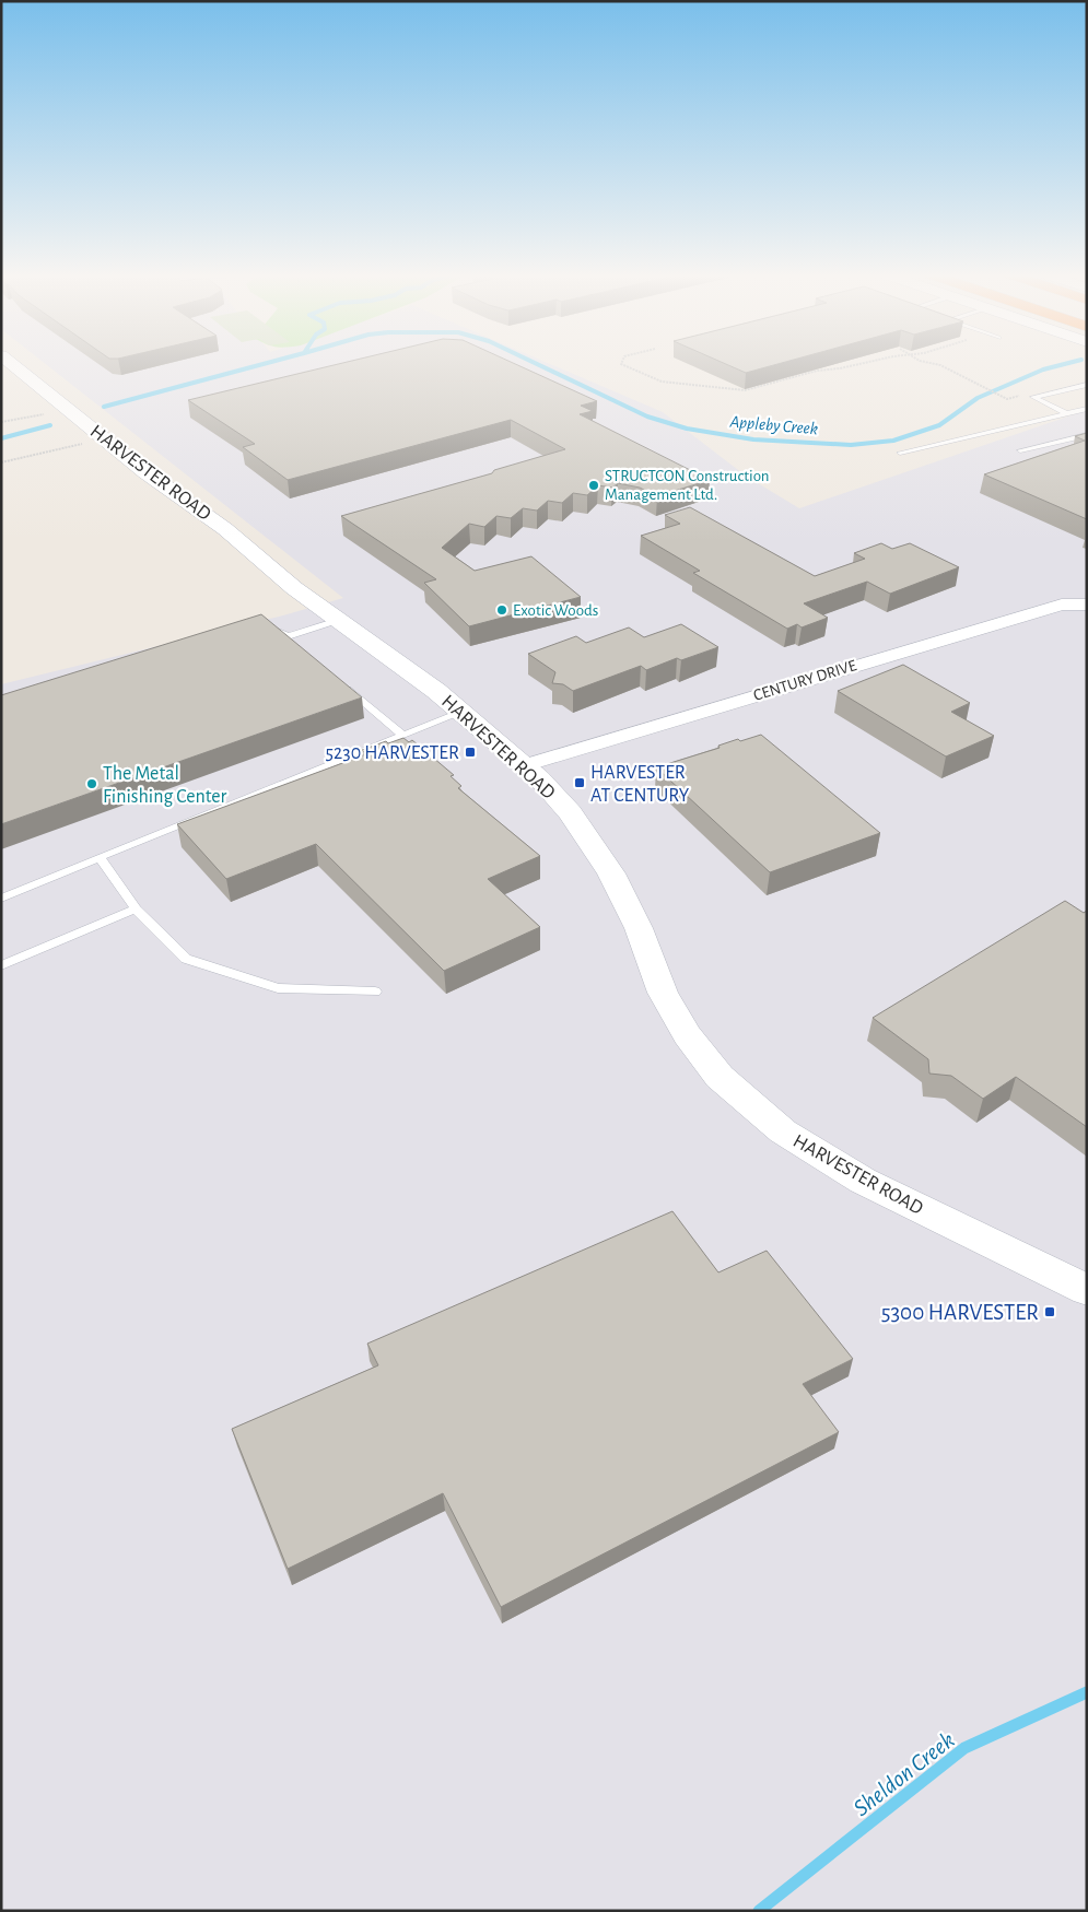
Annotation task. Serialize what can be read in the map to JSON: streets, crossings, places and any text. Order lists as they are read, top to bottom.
{
  "streets": {
    "main road": ["HARVESTER ROAD"],
    "street": ["CENTURY DRIVE"]
  },
  "crossings": [
    ["HARVESTER ROAD", "CENTURY DRIVE"]
  ],
  "water": ["Appleby Creek", "Sheldon Creek"],
  "places": {
    "other": ["STRUCTCON Construction Management Ltd.", "Exotic Woods", "The Metal Finishing Center"],
    "transit": ["5230 HARVESTER", "HARVESTER AT CENTURY", "5300 HARVESTER"]
  }
}
